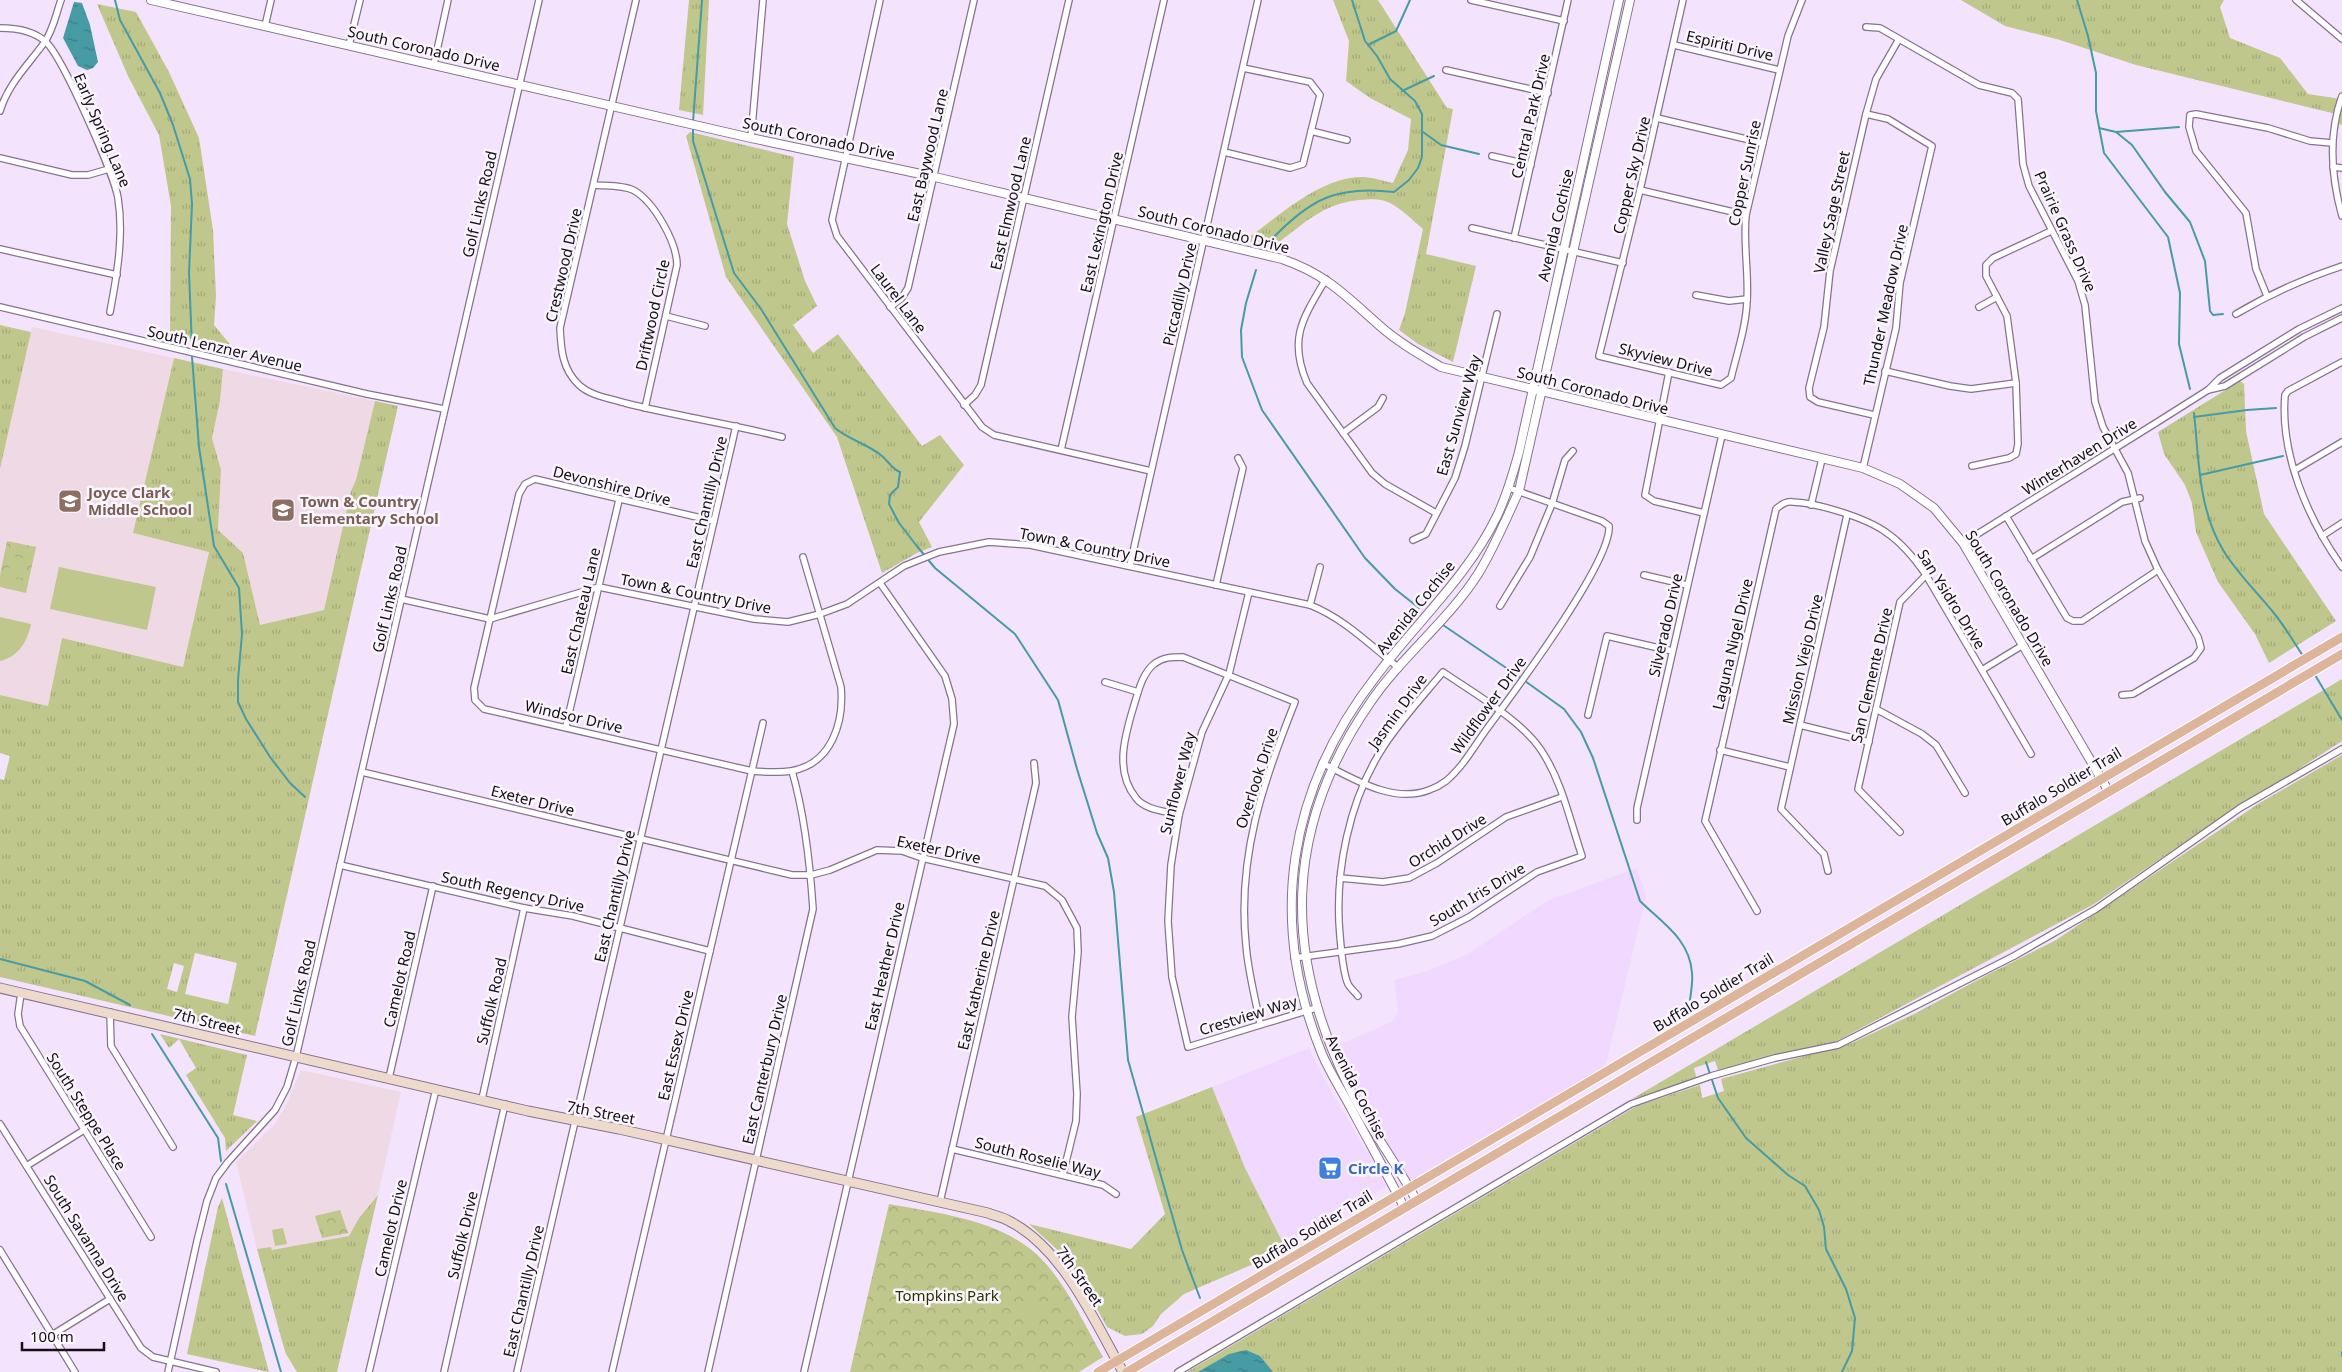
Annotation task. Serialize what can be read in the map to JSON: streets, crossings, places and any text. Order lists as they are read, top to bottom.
{
  "streets": {
    "main road": ["Buffalo Soldier Trail", "7th Street"],
    "street": [
      "Espiriti Drive",
      "South Coronado Drive",
      "Central Park Drive",
      "Early Spring Lane",
      "East Baywood Lane",
      "Copper Sunrise",
      "Copper Sky Drive",
      "East Elmwood Lane",
      "Golf Links Road",
      "Valley Sage Street",
      "East Lexington Drive",
      "Avenida Cochise",
      "Prairie Grass Drive",
      "Crestwood Drive",
      "Piccadilly Drive",
      "Laurel Lane",
      "Thunder Meadow Drive",
      "Driftwood Circle",
      "South Lenzner Avenue",
      "Skyview Drive",
      "East Sunview Way",
      "Winterhaven Drive",
      "Devonshire Drive",
      "East Chantilly Drive",
      "Town & Country Drive",
      "San Ysidro Drive",
      "East Chateau Lane",
      "Silverado Drive",
      "Laguna Nigel Drive",
      "Mission Viejo Drive",
      "San Clemente Drive",
      "Wildflower Drive",
      "Jasmin Drive",
      "Windsor Drive",
      "Overlook Drive",
      "Sunflower Way",
      "Exeter Drive",
      "Orchid Drive",
      "South Regency Drive",
      "South Iris Drive",
      "East Heather Drive",
      "Camelot Road",
      "East Katherine Drive",
      "Suffolk Road",
      "Crestview Way",
      "East Essex Drive",
      "East Canterbury Drive",
      "South Steppe Place",
      "South Roselie Way",
      "Camelot Drive",
      "Suffolk Drive",
      "South Savanna Drive"
    ]
  },
  "crossings": [
    ["Espiriti Drive", "Copper Sunrise"],
    ["Espiriti Drive", "Copper Sky Drive"],
    ["South Coronado Drive", "East Baywood Lane"],
    ["South Coronado Drive", "East Elmwood Lane"],
    ["South Coronado Drive", "Golf Links Road"],
    ["South Coronado Drive", "East Lexington Drive"],
    ["South Coronado Drive", "Avenida Cochise"],
    ["South Coronado Drive", "Crestwood Drive"],
    ["South Coronado Drive", "Piccadilly Drive"],
    ["South Coronado Drive", "Laurel Lane"],
    ["South Coronado Drive", "Thunder Meadow Drive"],
    ["South Coronado Drive", "East Sunview Way"],
    ["South Coronado Drive", "Winterhaven Drive"],
    ["South Coronado Drive", "Silverado Drive"],
    ["South Coronado Drive", "Buffalo Soldier Trail"],
    ["East Baywood Lane", "Laurel Lane"],
    ["Copper Sunrise", "Skyview Drive"],
    ["Copper Sky Drive", "Skyview Drive"],
    ["East Elmwood Lane", "Laurel Lane"],
    ["Golf Links Road", "South Lenzner Avenue"],
    ["Golf Links Road", "Town & Country Drive"],
    ["Golf Links Road", "Exeter Drive"],
    ["Golf Links Road", "South Regency Drive"],
    ["Golf Links Road", "7th Street"],
    ["Golf Links Road", "South Savanna Drive"],
    ["Valley Sage Street", "Prairie Grass Drive"],
    ["Valley Sage Street", "Thunder Meadow Drive"],
    ["East Lexington Drive", "Laurel Lane"],
    ["Avenida Cochise", "Town & Country Drive"],
    ["Avenida Cochise", "Wildflower Drive"],
    ["Avenida Cochise", "Buffalo Soldier Trail"],
    ["Avenida Cochise", "South Iris Drive"],
    ["Avenida Cochise", "Crestview Way"],
    ["Prairie Grass Drive", "Winterhaven Drive"],
    ["Crestwood Drive", "Driftwood Circle"],
    ["Crestwood Drive", "East Chantilly Drive"],
    ["Piccadilly Drive", "Laurel Lane"],
    ["Piccadilly Drive", "Town & Country Drive"],
    ["Devonshire Drive", "East Chantilly Drive"],
    ["Devonshire Drive", "Town & Country Drive"],
    ["Devonshire Drive", "East Chateau Lane"],
    ["Devonshire Drive", "Windsor Drive"],
    ["East Chantilly Drive", "Town & Country Drive"],
    ["East Chantilly Drive", "Windsor Drive"],
    ["East Chantilly Drive", "Exeter Drive"],
    ["East Chantilly Drive", "South Regency Drive"],
    ["East Chantilly Drive", "7th Street"],
    ["Town & Country Drive", "East Chateau Lane"],
    ["Town & Country Drive", "Windsor Drive"],
    ["Town & Country Drive", "Sunflower Way"],
    ["Town & Country Drive", "East Heather Drive"],
    ["San Ysidro Drive", "Laguna Nigel Drive"],
    ["San Ysidro Drive", "Mission Viejo Drive"],
    ["San Ysidro Drive", "San Clemente Drive"],
    ["East Chateau Lane", "Windsor Drive"],
    ["Wildflower Drive", "Jasmin Drive"],
    ["Jasmin Drive", "Orchid Drive"],
    ["Jasmin Drive", "South Iris Drive"],
    ["Windsor Drive", "East Essex Drive"],
    ["Windsor Drive", "East Canterbury Drive"],
    ["Overlook Drive", "Sunflower Way"],
    ["Overlook Drive", "Crestview Way"],
    ["Sunflower Way", "Crestview Way"],
    ["Buffalo Soldier Trail", "7th Street"],
    ["Exeter Drive", "East Heather Drive"],
    ["Exeter Drive", "East Katherine Drive"],
    ["Exeter Drive", "East Essex Drive"],
    ["Exeter Drive", "East Canterbury Drive"],
    ["Exeter Drive", "South Roselie Way"],
    ["Orchid Drive", "South Iris Drive"],
    ["South Regency Drive", "Camelot Road"],
    ["South Regency Drive", "Suffolk Road"],
    ["South Regency Drive", "East Essex Drive"],
    ["East Heather Drive", "7th Street"],
    ["Camelot Road", "7th Street"],
    ["East Katherine Drive", "7th Street"],
    ["East Katherine Drive", "South Roselie Way"],
    ["Suffolk Road", "7th Street"],
    ["7th Street", "East Essex Drive"],
    ["7th Street", "East Canterbury Drive"],
    ["7th Street", "South Steppe Place"],
    ["7th Street", "Camelot Drive"],
    ["7th Street", "Suffolk Drive"]
  ],
  "parks": ["Tompkins Park"],
  "places": {
    "school or university": ["Joyce Clark Middle School", "Town & Country Elementary School"],
    "supermarket": ["Circle K"]
  },
  "scale_bar": "100 m"
}
